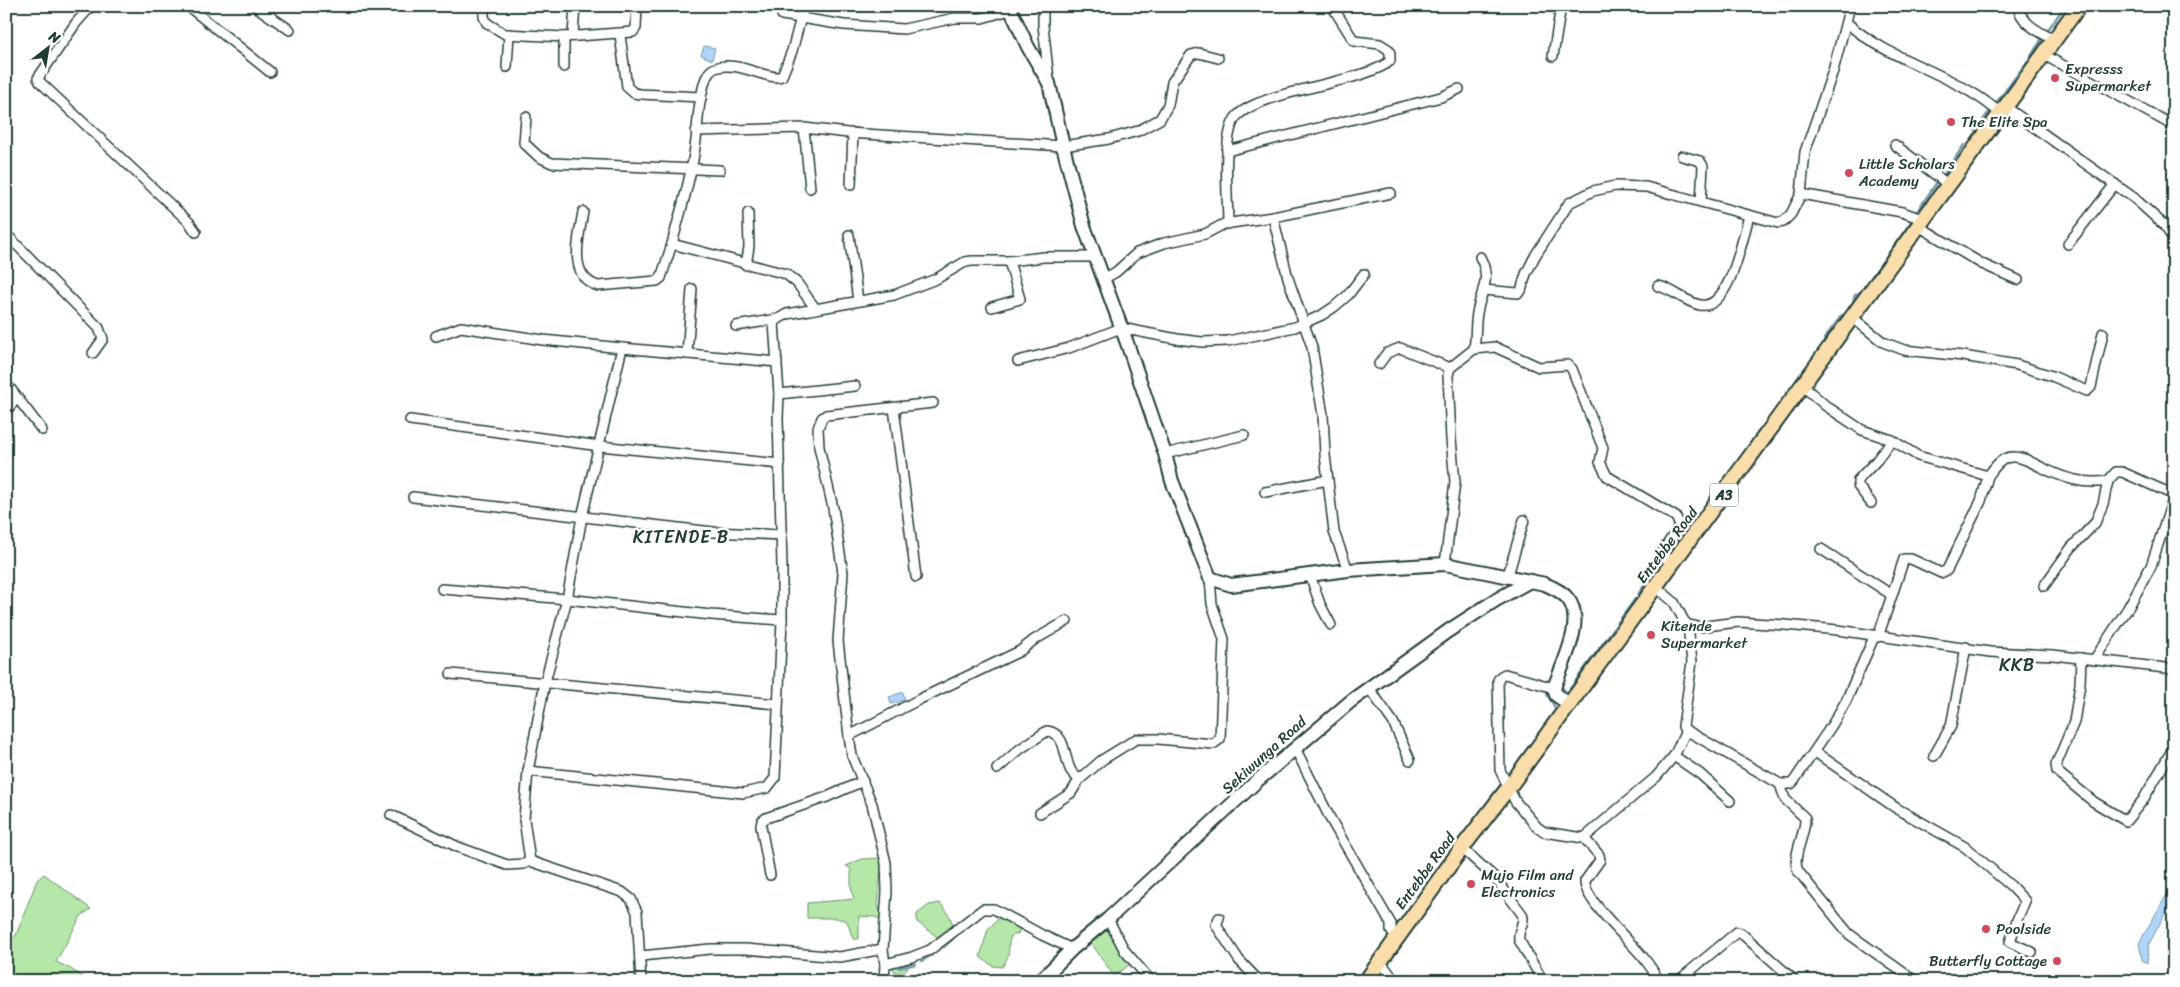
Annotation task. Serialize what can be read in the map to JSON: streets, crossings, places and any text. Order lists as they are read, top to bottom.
{
  "streets": {
    "main road": ["A3", "Entebbe Road"],
    "street": ["Sekiwunga Road"]
  },
  "districts": ["KITENDE B", "KKB"],
  "places": [
    "Expresss Supermarket",
    "The Elite Spa",
    "Little Scholars Academy",
    "Kitende Supermarket",
    "Mujo Film and Electronics",
    "Poolside",
    "Butterfly Cottage"
  ],
  "north": "top right"
}
